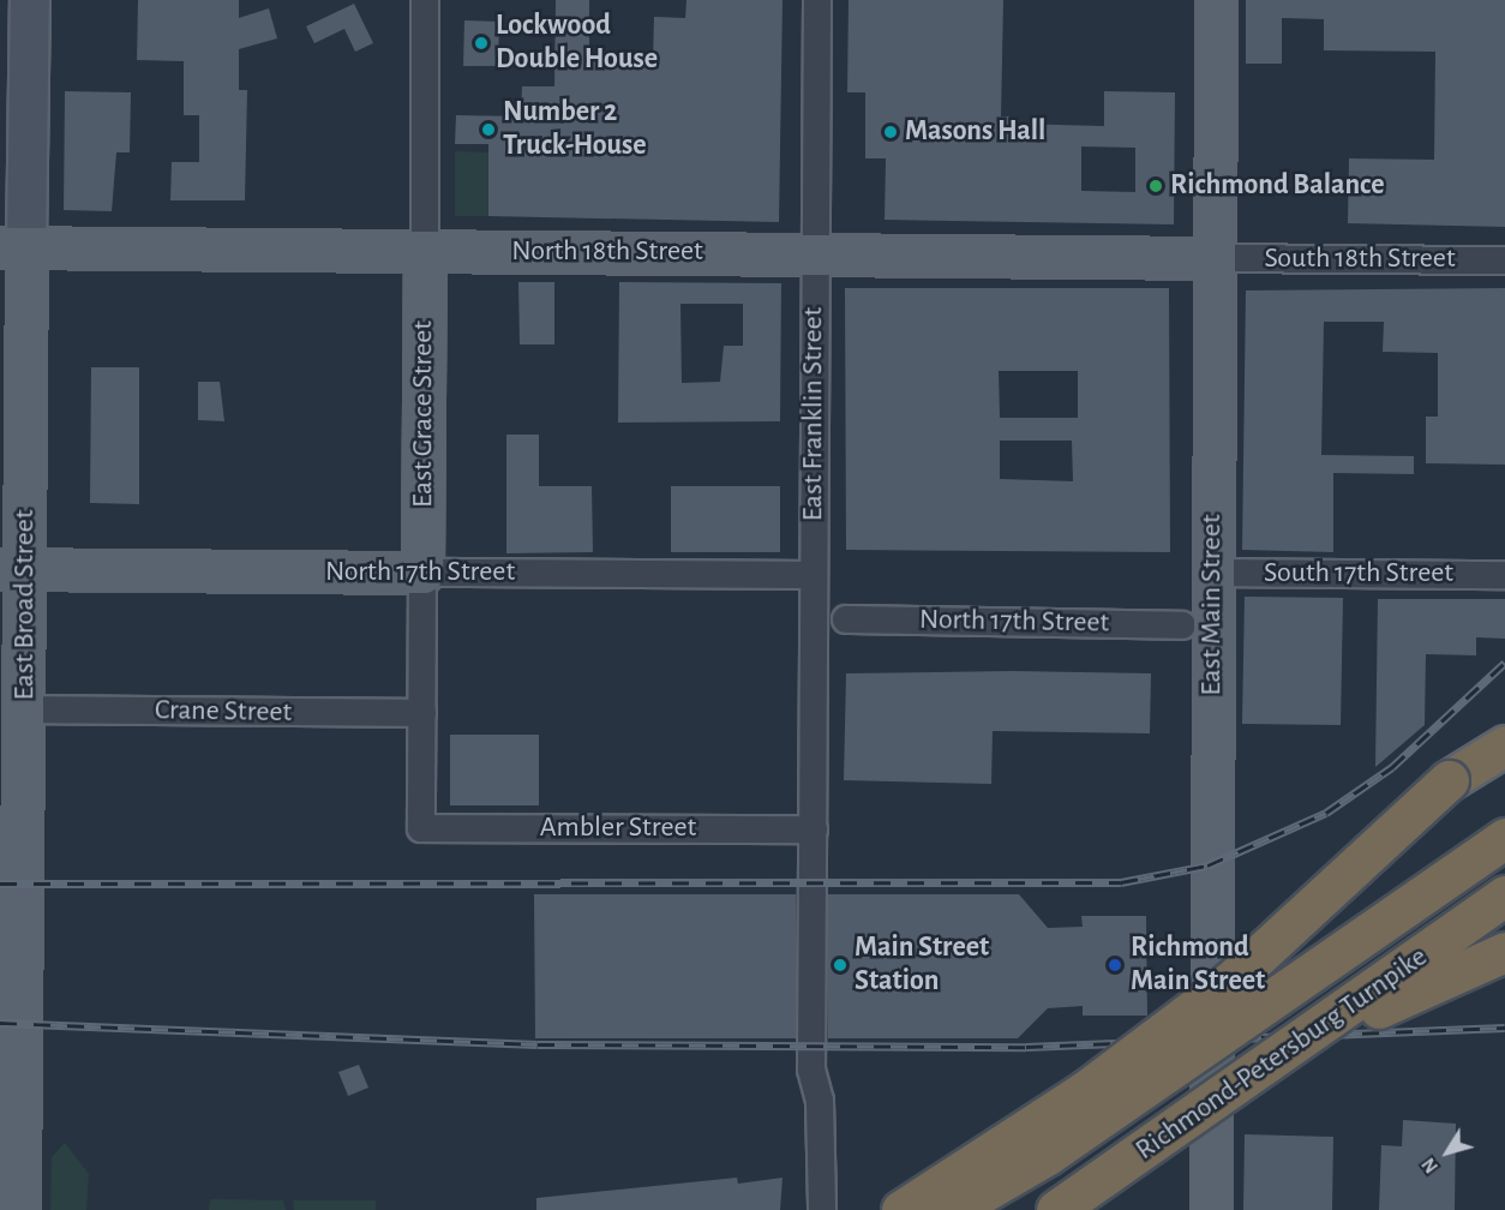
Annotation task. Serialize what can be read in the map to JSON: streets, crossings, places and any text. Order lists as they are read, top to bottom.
{
  "streets": {
    "highway": ["Richmond-Petersburg Turnpike"],
    "main road": [
      "North 18th Street",
      "East Grace Street",
      "North 17th Street",
      "East Broad Street",
      "East Main Street"
    ],
    "street": [
      "South 18th Street",
      "East Franklin Street",
      "South 17th Street",
      "Crane Street",
      "Ambler Street"
    ]
  },
  "crossings": [
    ["North 18th Street", "South 18th Street"],
    ["North 18th Street", "East Grace Street"],
    ["North 18th Street", "East Franklin Street"],
    ["North 18th Street", "East Broad Street"],
    ["North 18th Street", "East Main Street"],
    ["South 18th Street", "East Main Street"],
    ["East Grace Street", "North 17th Street"],
    ["East Grace Street", "Crane Street"],
    ["East Grace Street", "Ambler Street"],
    ["East Franklin Street", "North 17th Street"],
    ["East Franklin Street", "Ambler Street"],
    ["North 17th Street", "East Broad Street"],
    ["South 17th Street", "East Main Street"],
    ["East Broad Street", "Crane Street"]
  ],
  "places": [
    "Lockwood Double House",
    "Number 2 Truck-House",
    "Masons Hall",
    "Richmond Balance",
    "Main Street Station",
    "Richmond Main Street"
  ],
  "north": "bottom left"
}
